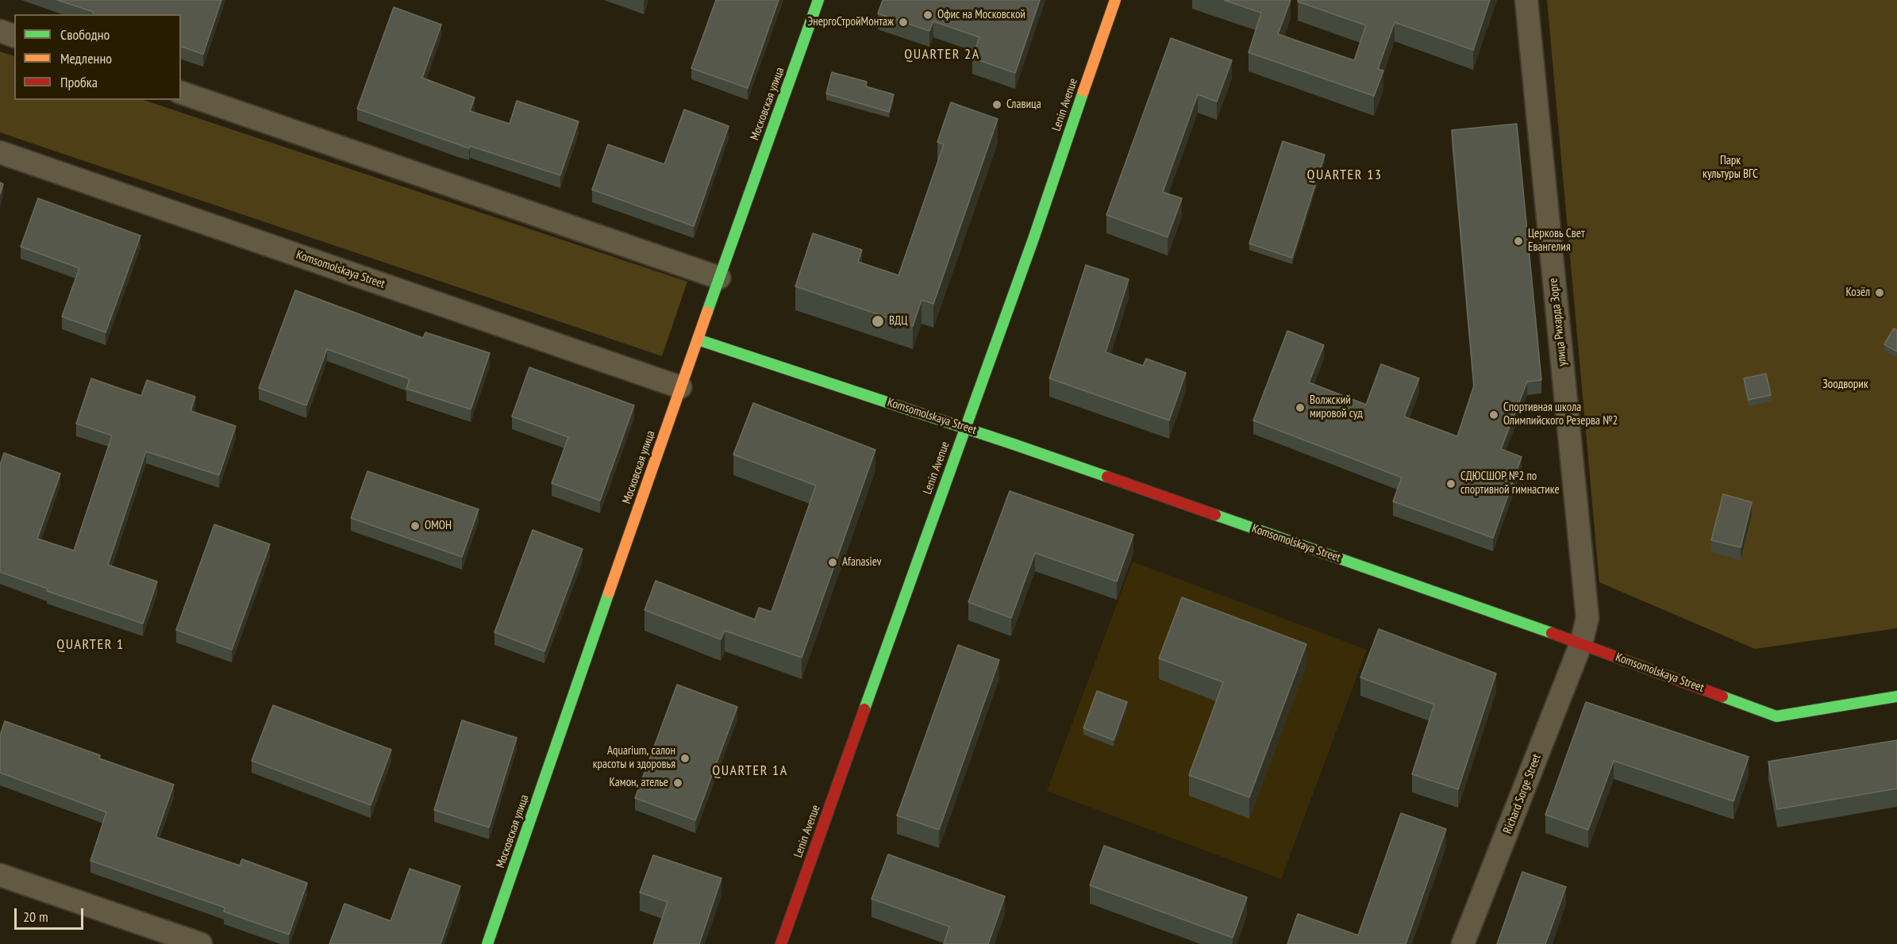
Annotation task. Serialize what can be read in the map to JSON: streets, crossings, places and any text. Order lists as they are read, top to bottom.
{
  "streets": {
    "street": [
      "Московская улица",
      "Lenin Avenue",
      "Komsomolskaya Street",
      "улица Рихарда Зорге",
      "Richard Sorge Street"
    ]
  },
  "crossings": [
    ["Московская улица", "Komsomolskaya Street"],
    ["Lenin Avenue", "Komsomolskaya Street"],
    ["Komsomolskaya Street", "улица Рихарда Зорге"],
    ["Komsomolskaya Street", "Richard Sorge Street"],
    ["улица Рихарда Зорге", "Richard Sorge Street"]
  ],
  "districts": [
    "QUARTER 2A",
    "QUARTER 13",
    "QUARTER 1",
    "QUARTER 1A"
  ],
  "parks": ["Парк культуры ВГС", "Зоодворик"],
  "places": [
    "Офис на Московской",
    "ЭнергоСтройМонтаж",
    "Славица",
    "Церковь Свет Евангелия",
    "Козёл",
    "ВДЦ",
    "Волжский мировой суд",
    "Спортивная школа Олимпийского Резерва №2",
    "СДЮСШОР №2 по спортивной гимнастике",
    "ОМОН",
    "Afanasiev",
    "Aquarium, салон красоты и здоровья",
    "Камон, ателье"
  ],
  "legend": ["Свободно", "Медленно", "Пробка"],
  "scale_bar": "20 m"
}
